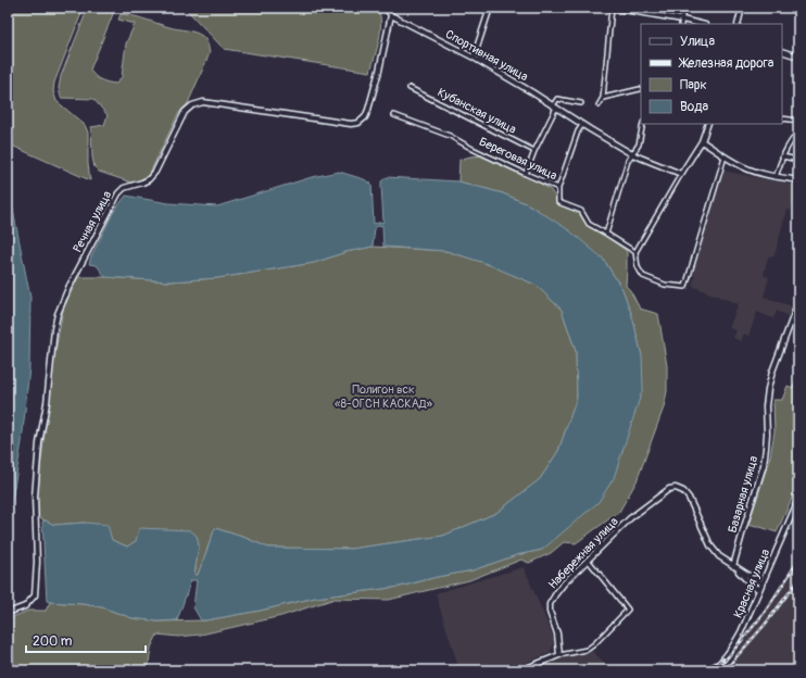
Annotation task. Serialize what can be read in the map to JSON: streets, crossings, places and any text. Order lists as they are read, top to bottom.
{
  "streets": {
    "main road": [
      "Спортивная улица",
      "Речная улица",
      "Базарная улица",
      "Набережная улица",
      "Красная улица"
    ],
    "street": ["Кубанская улица", "Береговая улица"]
  },
  "crossings": [
    ["Спортивная улица", "Речная улица"],
    ["Базарная улица", "Набережная улица"]
  ],
  "parks": ["Полигон вск «8-ОГСН КАСКАД»"],
  "legend": [
    "Улица",
    "Железная дорога",
    "Парк",
    "Вода"
  ],
  "scale_bar": "200 m"
}
